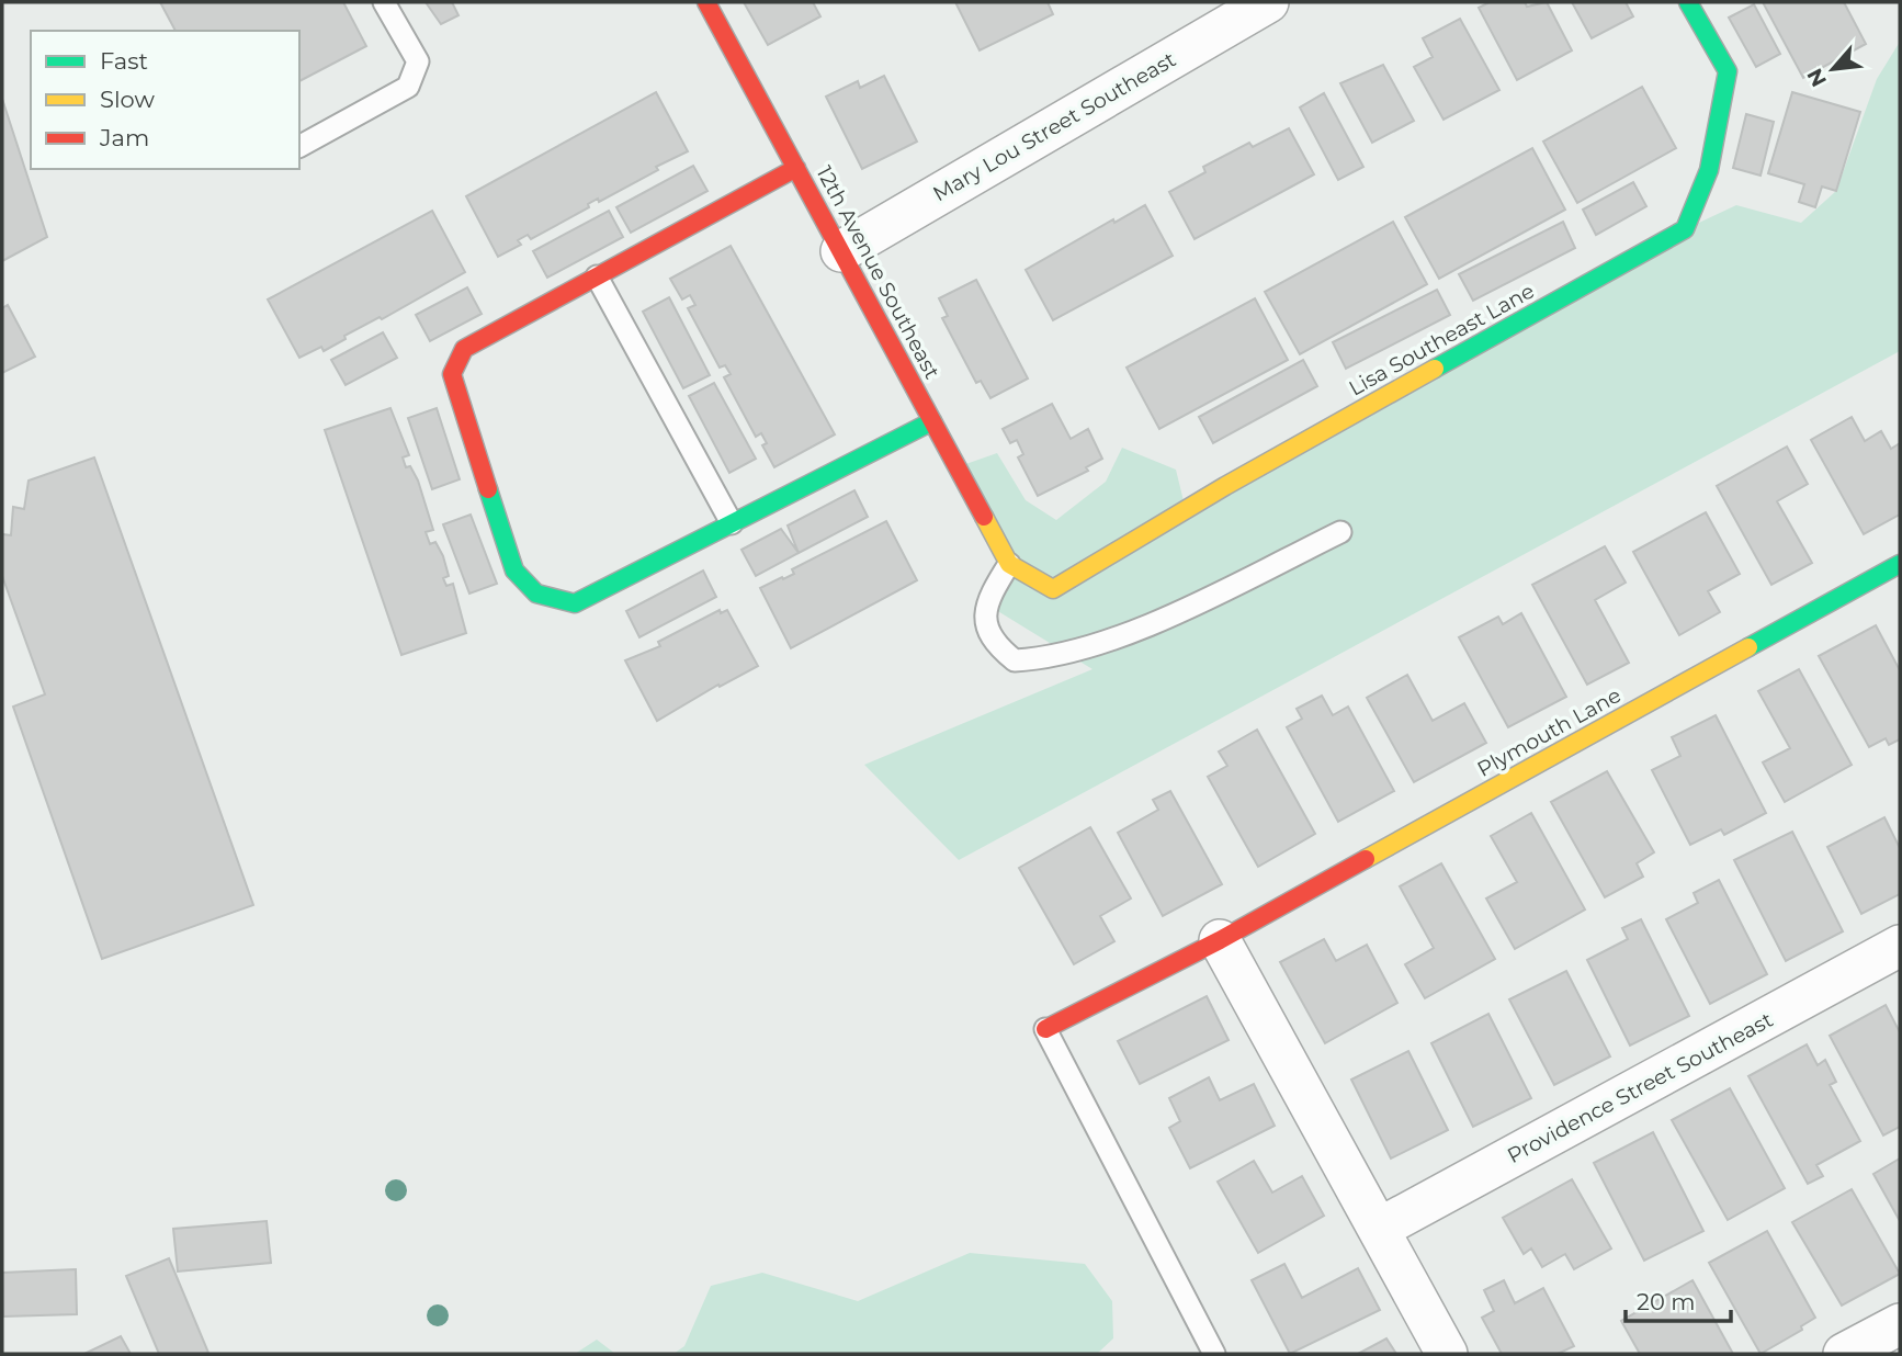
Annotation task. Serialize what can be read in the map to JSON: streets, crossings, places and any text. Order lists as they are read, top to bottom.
{
  "streets": {
    "street": [
      "Mary Lou Street Southeast",
      "12th Avenue Southeast",
      "Lisa Southeast Lane",
      "Plymouth Lane",
      "Providence Street Southeast"
    ]
  },
  "crossings": [
    ["Mary Lou Street Southeast", "12th Avenue Southeast"],
    ["12th Avenue Southeast", "Lisa Southeast Lane"]
  ],
  "legend": ["Fast", "Slow", "Jam"],
  "scale_bar": "20 m",
  "north": "bottom left"
}
